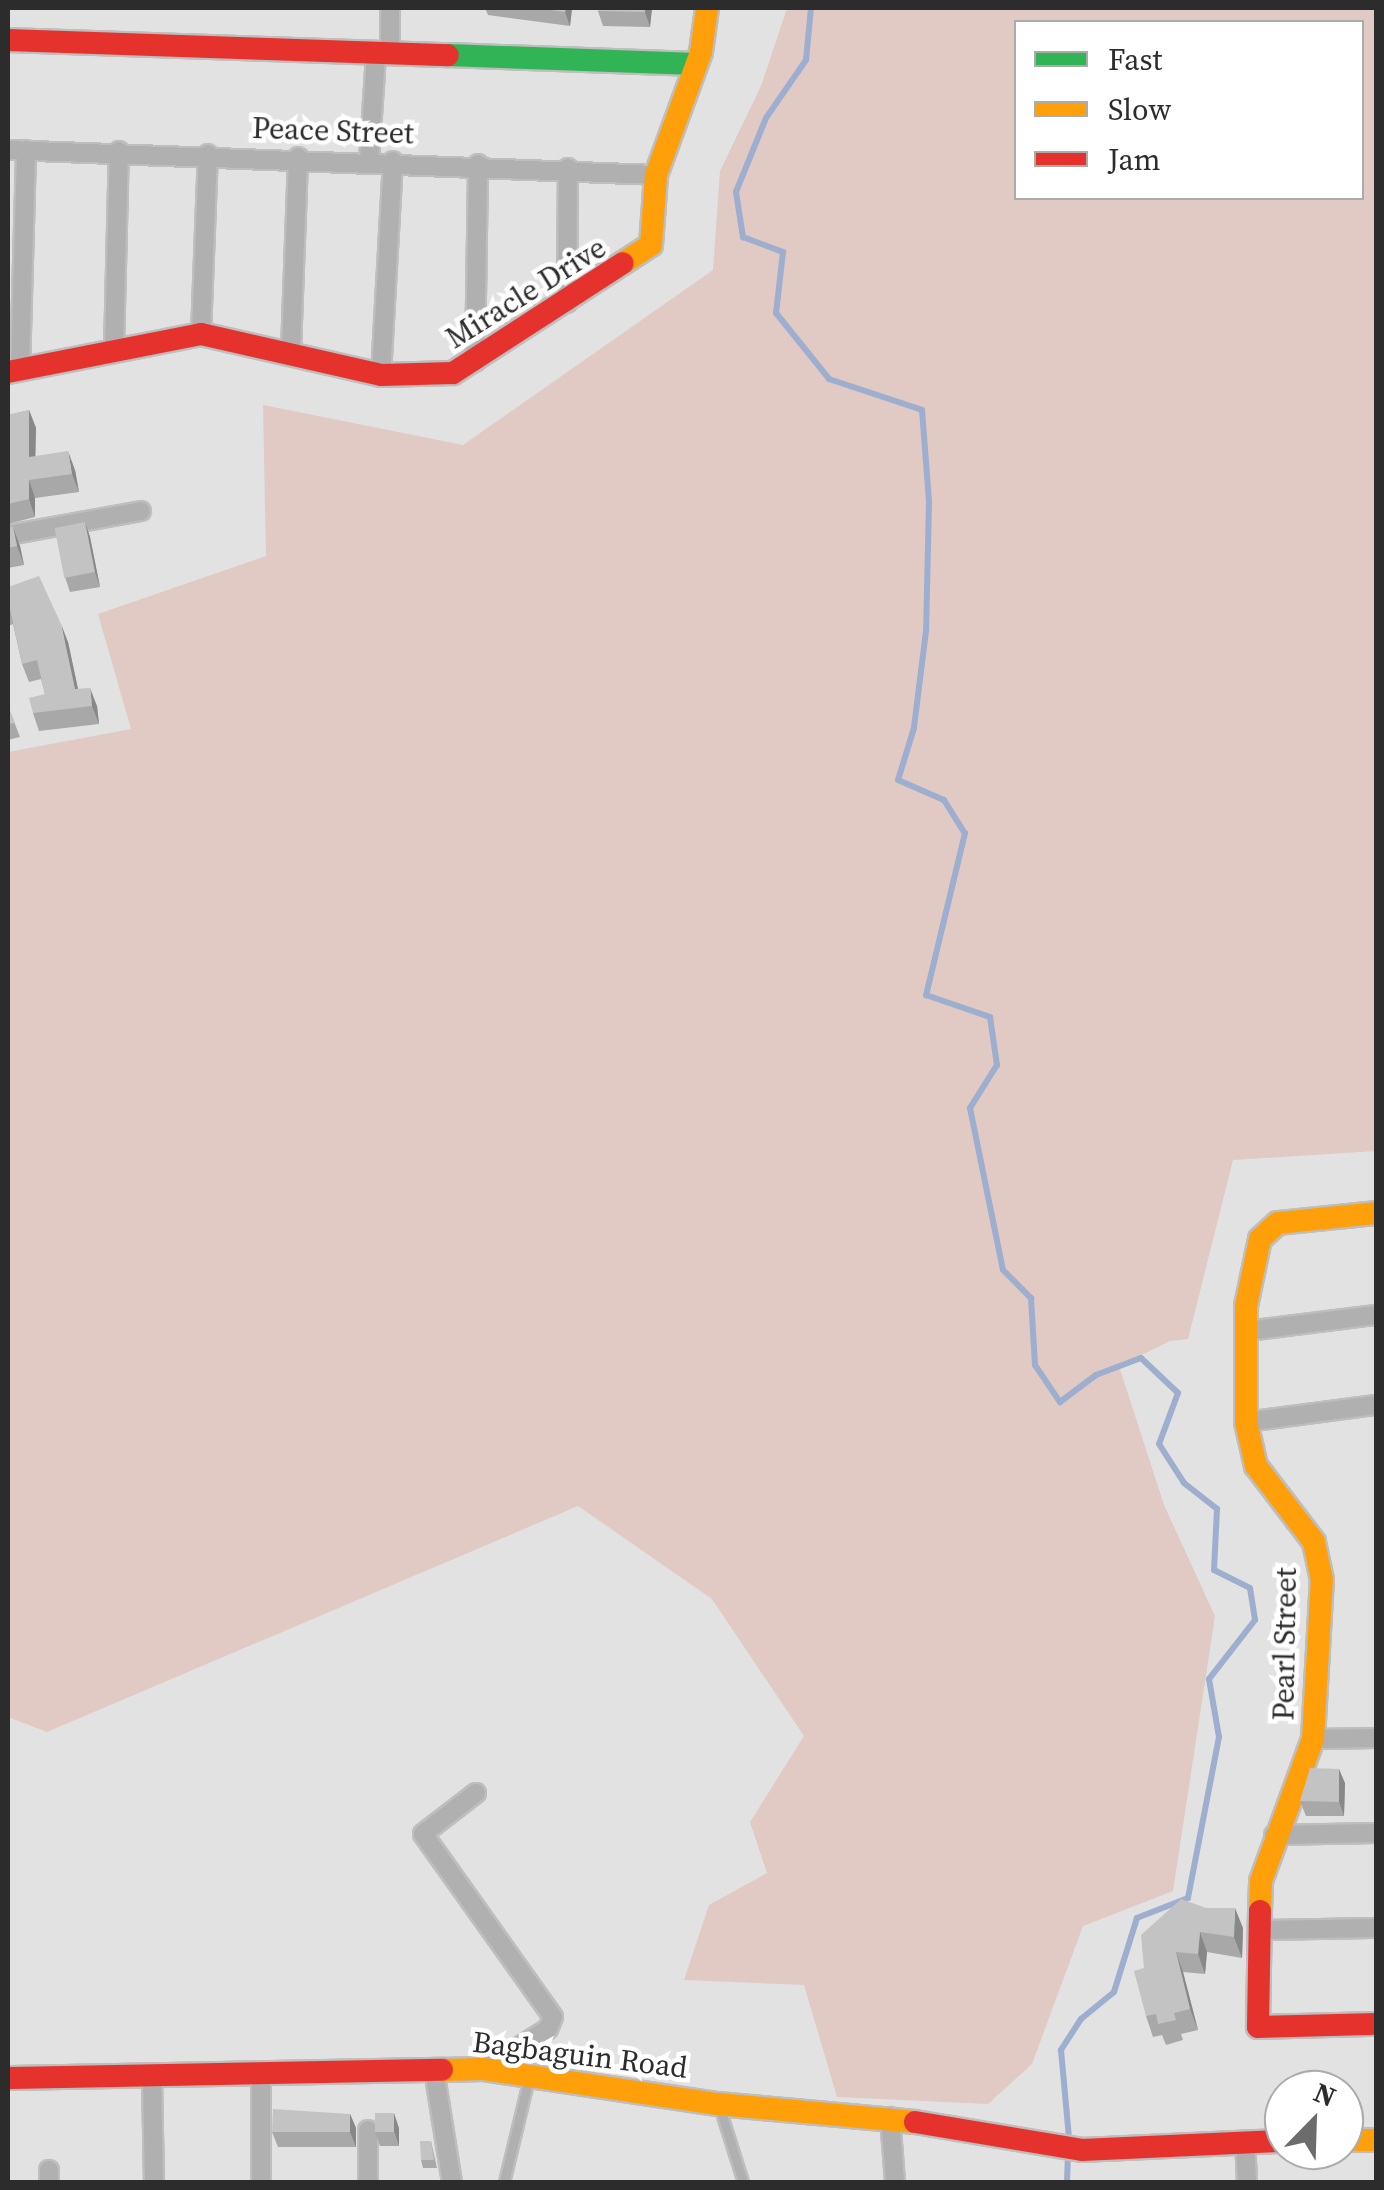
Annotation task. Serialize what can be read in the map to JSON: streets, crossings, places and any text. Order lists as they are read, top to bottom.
{
  "streets": {
    "street": [
      "Peace Street",
      "Miracle Drive",
      "Pearl Street",
      "Bagbaguin Road"
    ]
  },
  "crossings": [
    ["Peace Street", "Miracle Drive"]
  ],
  "legend": ["Fast", "Slow", "Jam"],
  "north": "top right"
}
